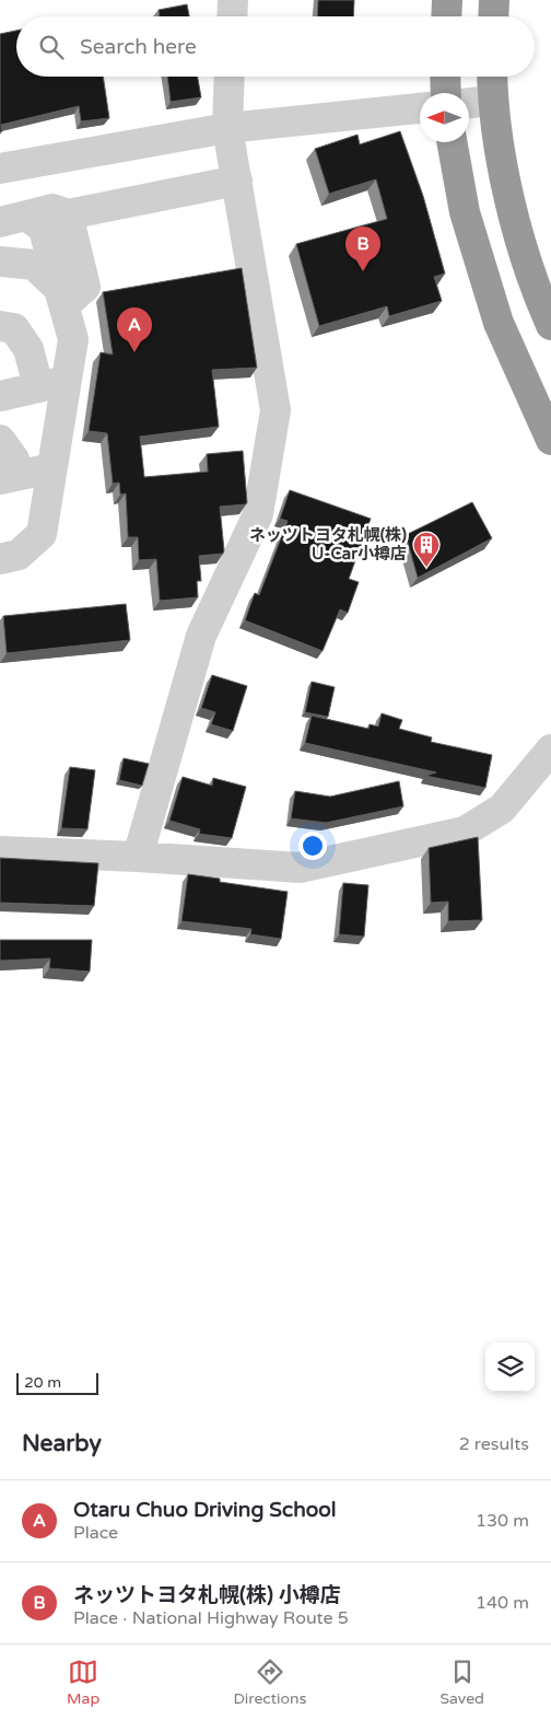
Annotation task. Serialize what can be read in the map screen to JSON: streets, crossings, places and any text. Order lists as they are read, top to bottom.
{
  "places": {
    "building": ["ネッツトヨタ札幌(株) U-Car小樽店"]
  },
  "scale_bar": "20 m",
  "north": "left",
  "page": {
    "search": "Search here",
    "pins": ["B", "A"],
    "scale": "20 m",
    "heading": ["Nearby", "2 results"],
    "list": [
      {
        "mark": "A",
        "name": "Otaru Chuo Driving School",
        "note": "Place",
        "value": "130 m"
      },
      {
        "mark": "B",
        "name": "ネッツトヨタ札幌(株) 小樽店",
        "note": "Place · National Highway Route 5",
        "value": "140 m"
      }
    ],
    "nav": ["Map", "Directions", "Saved"]
  }
}
